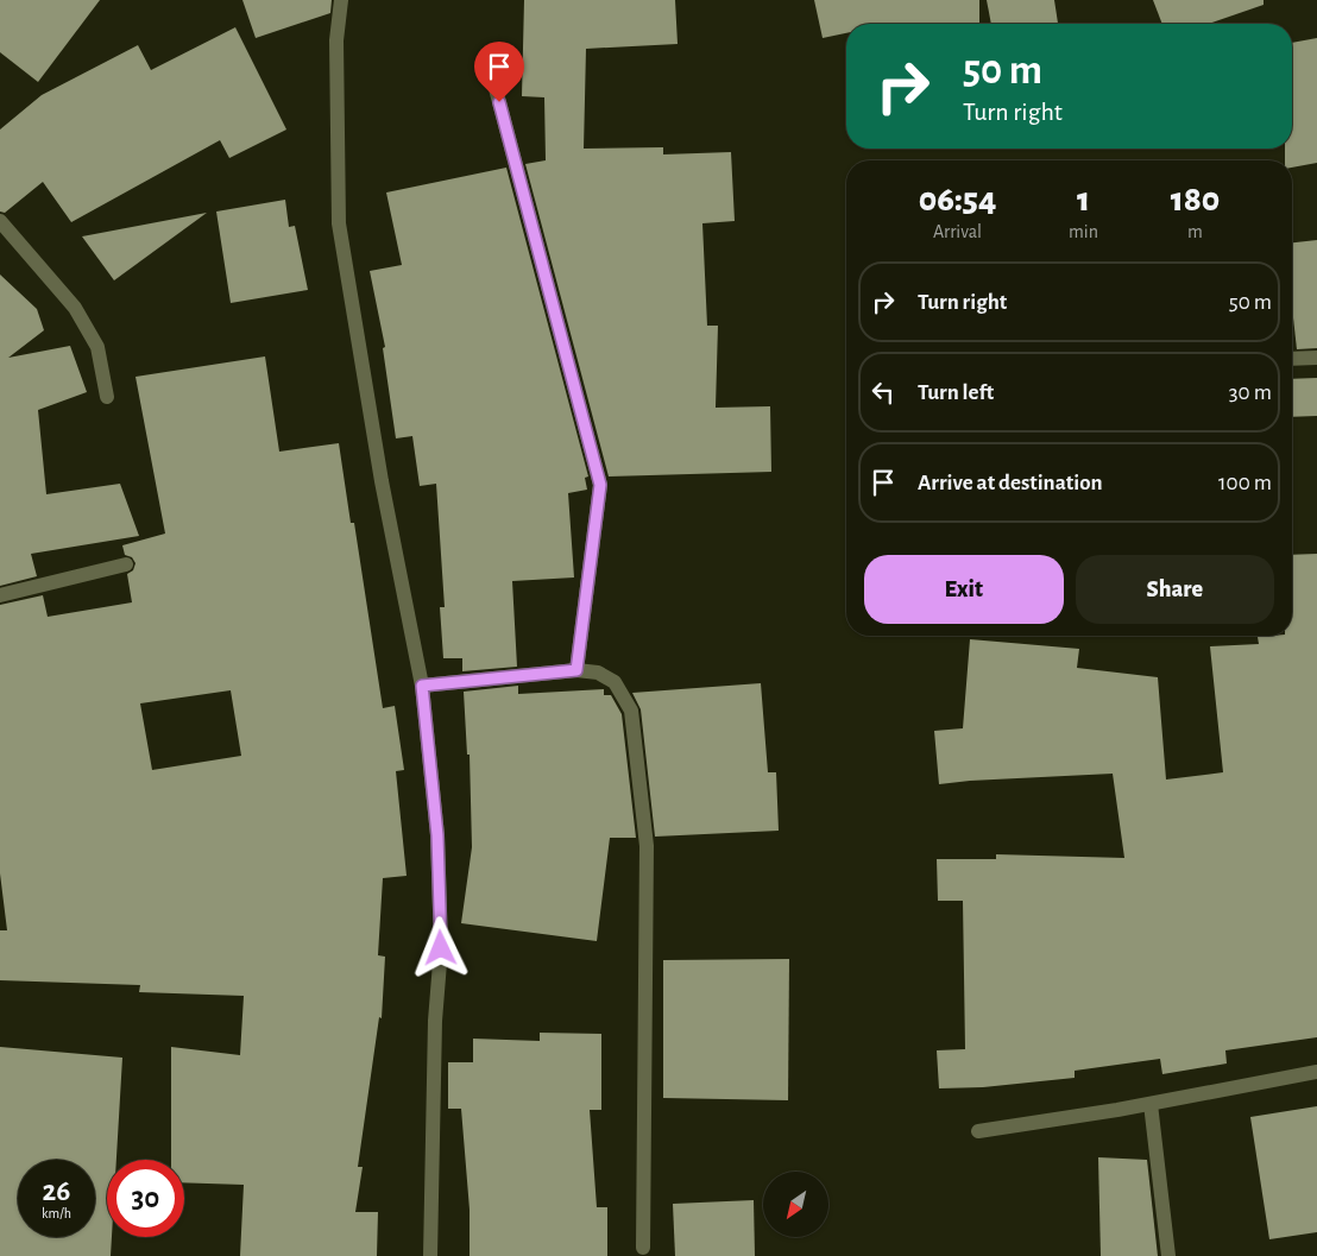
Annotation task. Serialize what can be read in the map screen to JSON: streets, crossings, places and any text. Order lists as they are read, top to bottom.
{
  "north": "bottom left",
  "page": {
    "turn": ["50 m", "Turn right"],
    "eta": [
      "06:54",
      "Arrival",
      "1",
      "min",
      "180",
      "m"
    ],
    "list": [
      {
        "name": "Turn right",
        "value": "50 m"
      },
      {
        "name": "Turn left",
        "value": "30 m"
      },
      {
        "name": "Arrive at destination",
        "value": "100 m"
      }
    ],
    "buttons": ["Exit", "Share"],
    "speed": "26 km/h",
    "limit": "30"
  }
}
